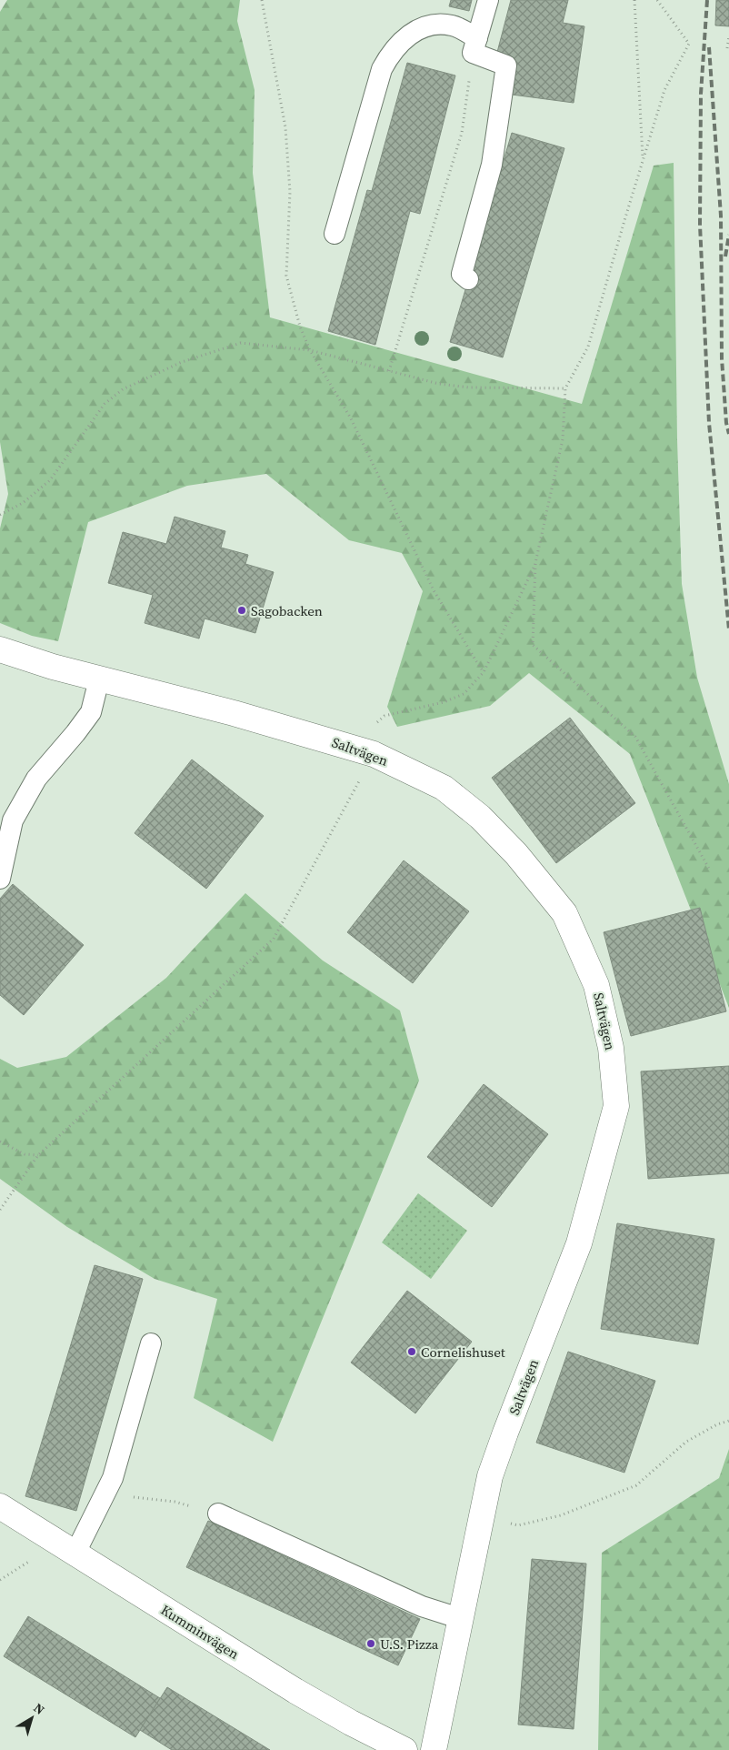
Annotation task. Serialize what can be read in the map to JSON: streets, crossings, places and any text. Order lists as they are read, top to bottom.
{
  "streets": {
    "street": ["Saltvägen", "Kumminvägen"]
  },
  "places": ["Sagobacken", "Cornelishuset", "U.S. Pizza"],
  "north": "top right"
}
